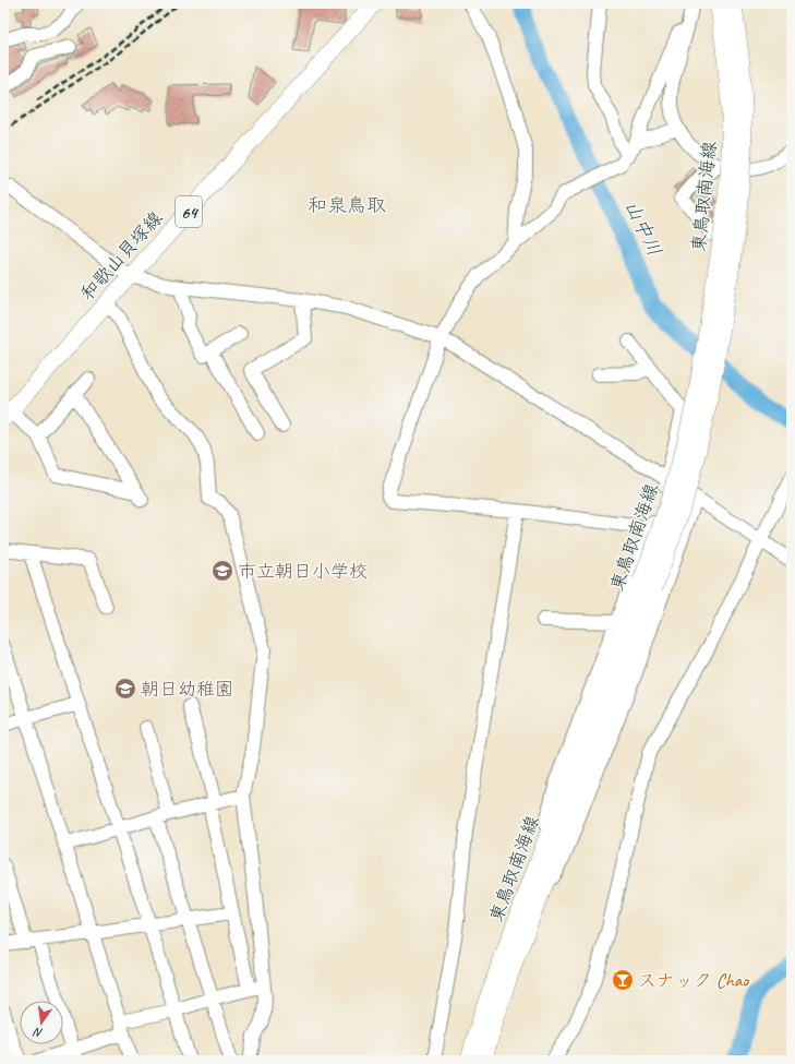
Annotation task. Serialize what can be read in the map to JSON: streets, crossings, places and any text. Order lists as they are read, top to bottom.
{
  "streets": {
    "main road": ["東鳥取南海線", "64", "和歌山貝塚線"]
  },
  "districts": ["和泉鳥取"],
  "water": ["山中川"],
  "places": {
    "school or university": ["市立朝日小学校", "朝日幼稚園"],
    "bar": ["スナック Chao"]
  },
  "north": "bottom"
}
